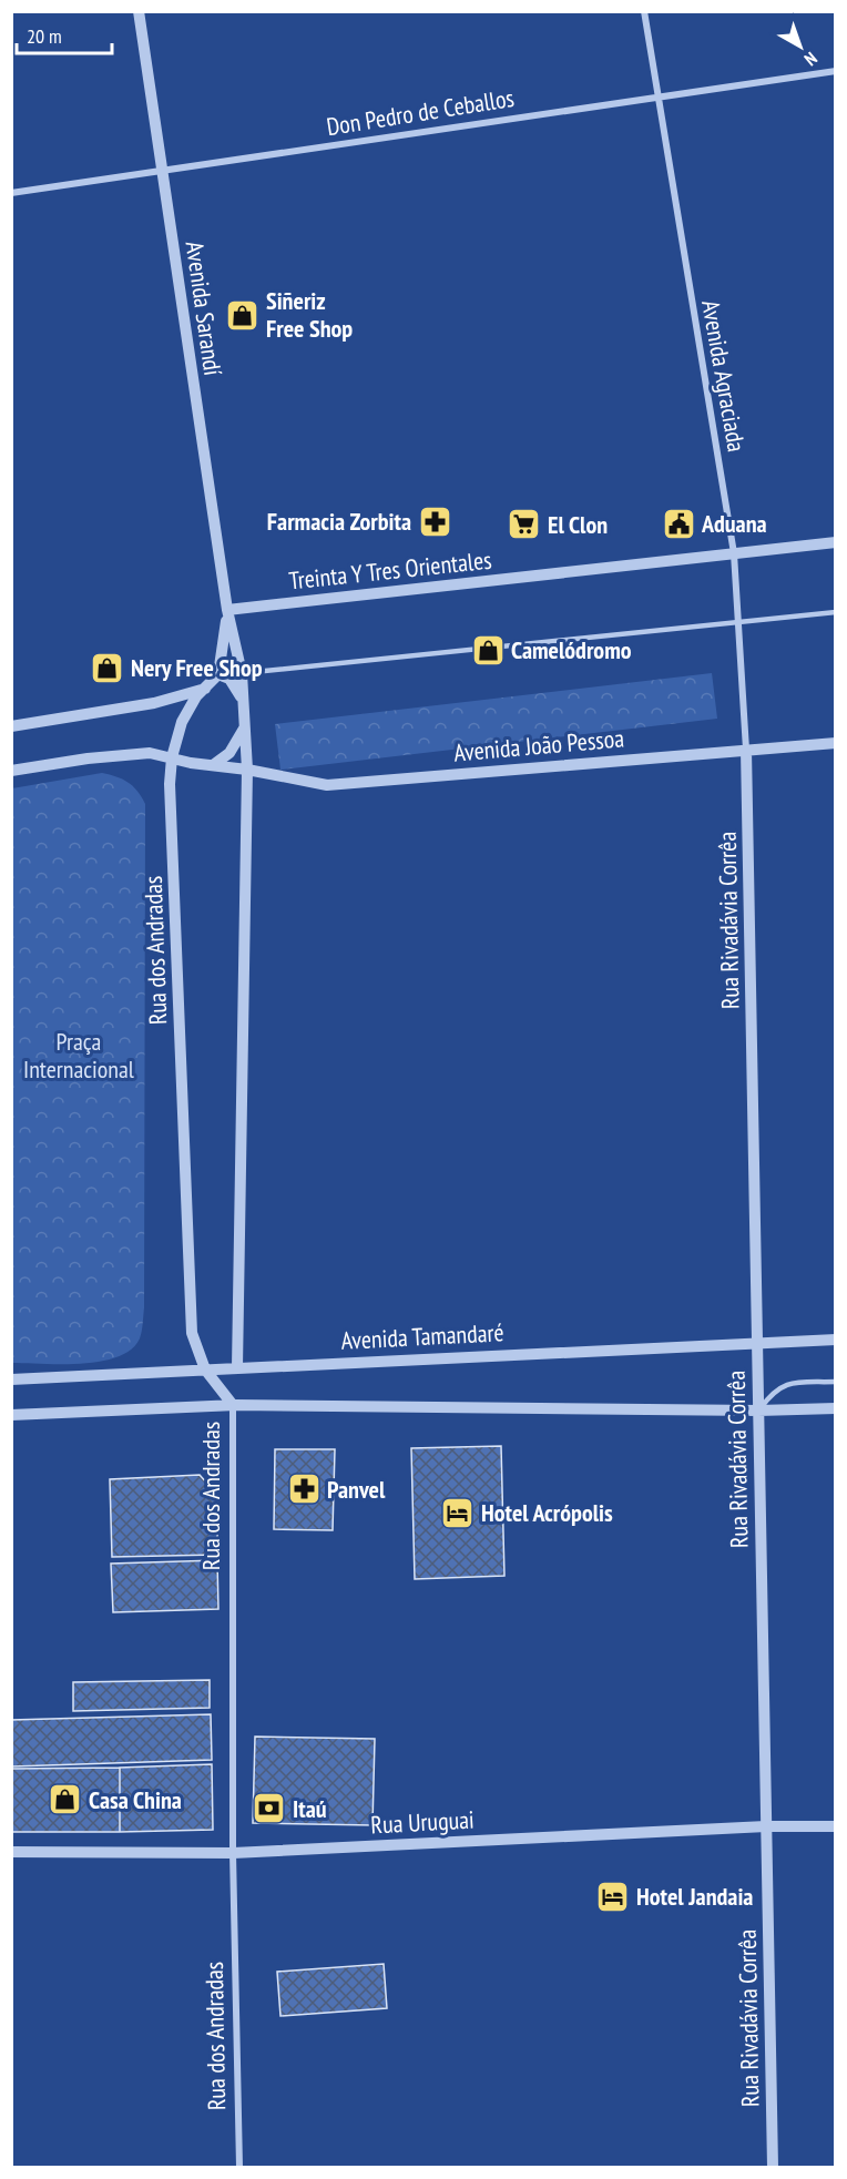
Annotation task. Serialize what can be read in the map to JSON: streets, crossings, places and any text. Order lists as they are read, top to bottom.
{
  "streets": {
    "street": [
      "Don Pedro de Ceballos",
      "Avenida Sarandí",
      "Avenida Agraciada",
      "Treinta Y Tres Orientales",
      "Avenida João Pessoa",
      "Rua Rivadávia Corrêa",
      "Rua dos Andradas",
      "Avenida Tamandaré",
      "Rua Uruguai"
    ]
  },
  "crossings": [
    ["Don Pedro de Ceballos", "Avenida Sarandí"],
    ["Don Pedro de Ceballos", "Avenida Agraciada"],
    ["Avenida Sarandí", "Treinta Y Tres Orientales"],
    ["Avenida Sarandí", "Avenida João Pessoa"],
    ["Avenida Agraciada", "Treinta Y Tres Orientales"],
    ["Avenida Agraciada", "Avenida João Pessoa"],
    ["Avenida Agraciada", "Rua Rivadávia Corrêa"],
    ["Avenida João Pessoa", "Rua Rivadávia Corrêa"],
    ["Rua Rivadávia Corrêa", "Avenida Tamandaré"],
    ["Rua Rivadávia Corrêa", "Rua Uruguai"],
    ["Rua dos Andradas", "Avenida Tamandaré"],
    ["Rua dos Andradas", "Rua Uruguai"]
  ],
  "parks": ["Praça Internacional"],
  "places": {
    "shop": [
      "Siñeriz Free Shop",
      "Camelódromo",
      "Nery Free Shop",
      "Casa China"
    ],
    "pharmacy": ["Farmacia Zorbita", "Panvel"],
    "public building": ["Aduana"],
    "supermarket": ["El Clon"],
    "hotel": ["Hotel Acrópolis", "Hotel Jandaia"],
    "bank": ["Itaú"]
  },
  "scale_bar": "20 m",
  "north": "bottom right"
}
